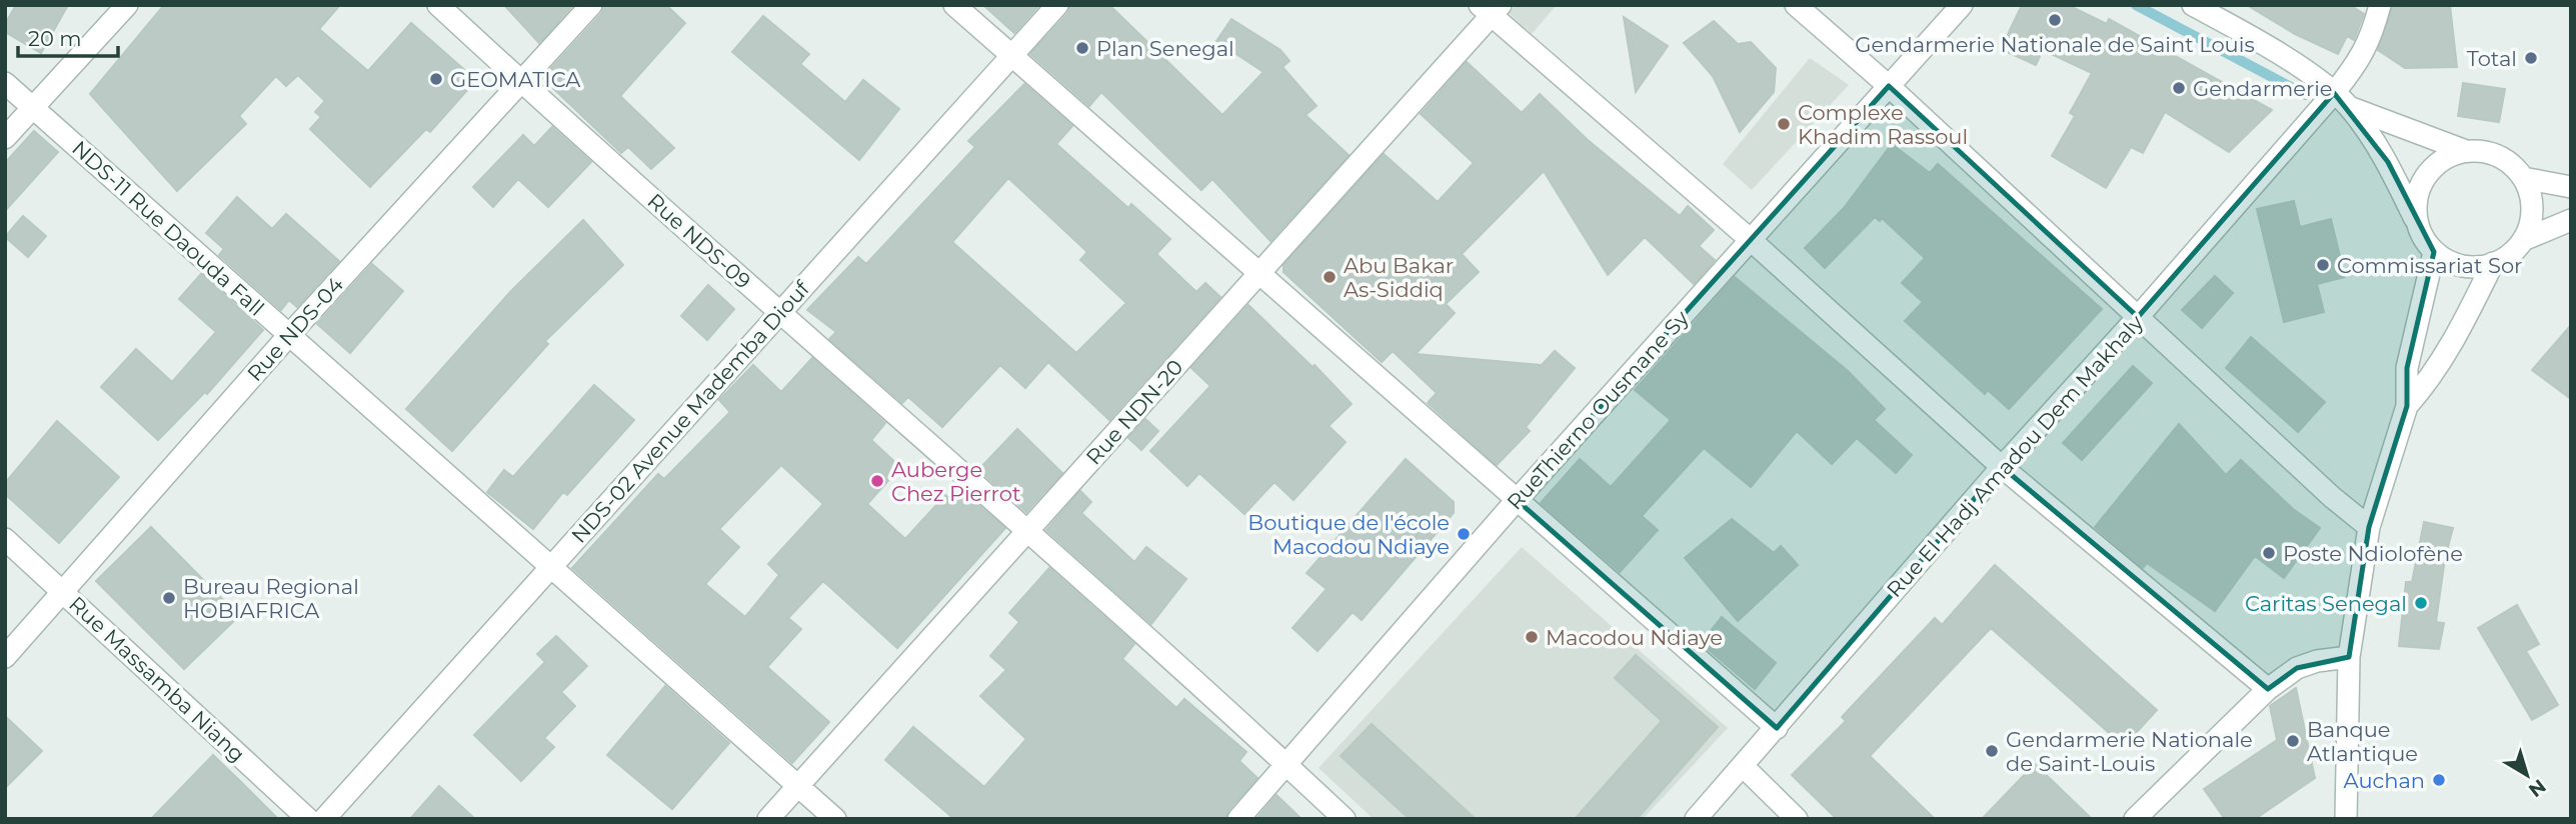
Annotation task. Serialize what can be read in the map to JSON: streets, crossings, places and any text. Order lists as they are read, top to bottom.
{
  "streets": {
    "street": [
      "NDS-11 Rue Daouda Fall",
      "Rue NDS-09",
      "Rue NDS-04",
      "RueThierno Ousmane Sy",
      "NDS-02 Avenue Mademba Diouf",
      "Rue NDN-20",
      "Rue El Hadj Amadou Dem Makhaly",
      "Rue Massamba Niang"
    ]
  },
  "crossings": [
    ["NDS-11 Rue Daouda Fall", "Rue NDS-04"],
    ["NDS-11 Rue Daouda Fall", "NDS-02 Avenue Mademba Diouf"],
    ["NDS-11 Rue Daouda Fall", "Rue NDN-20"],
    ["Rue NDS-09", "Rue NDS-04"],
    ["Rue NDS-09", "RueThierno Ousmane Sy"],
    ["Rue NDS-09", "NDS-02 Avenue Mademba Diouf"],
    ["Rue NDS-09", "Rue NDN-20"],
    ["Rue NDS-04", "Rue Massamba Niang"]
  ],
  "places": [
    "Gendarmerie Nationale de Saint Louis",
    "Plan Senegal",
    "Total",
    "GEOMATICA",
    "Gendarmerie",
    "Complexe Khadim Rassoul",
    "Commissariat Sor",
    "Abu Bakar As-Siddiq",
    "Auberge Chez Pierrot",
    "Boutique de l'école Macodou Ndiaye",
    "Poste Ndiolofène",
    "Bureau Regional HOBIAFRICA",
    "Caritas Senegal",
    "Macodou Ndiaye",
    "Banque Atlantique",
    "Gendarmerie Nationale de Saint-Louis",
    "Auchan"
  ],
  "scale_bar": "20 m",
  "north": "bottom right"
}
